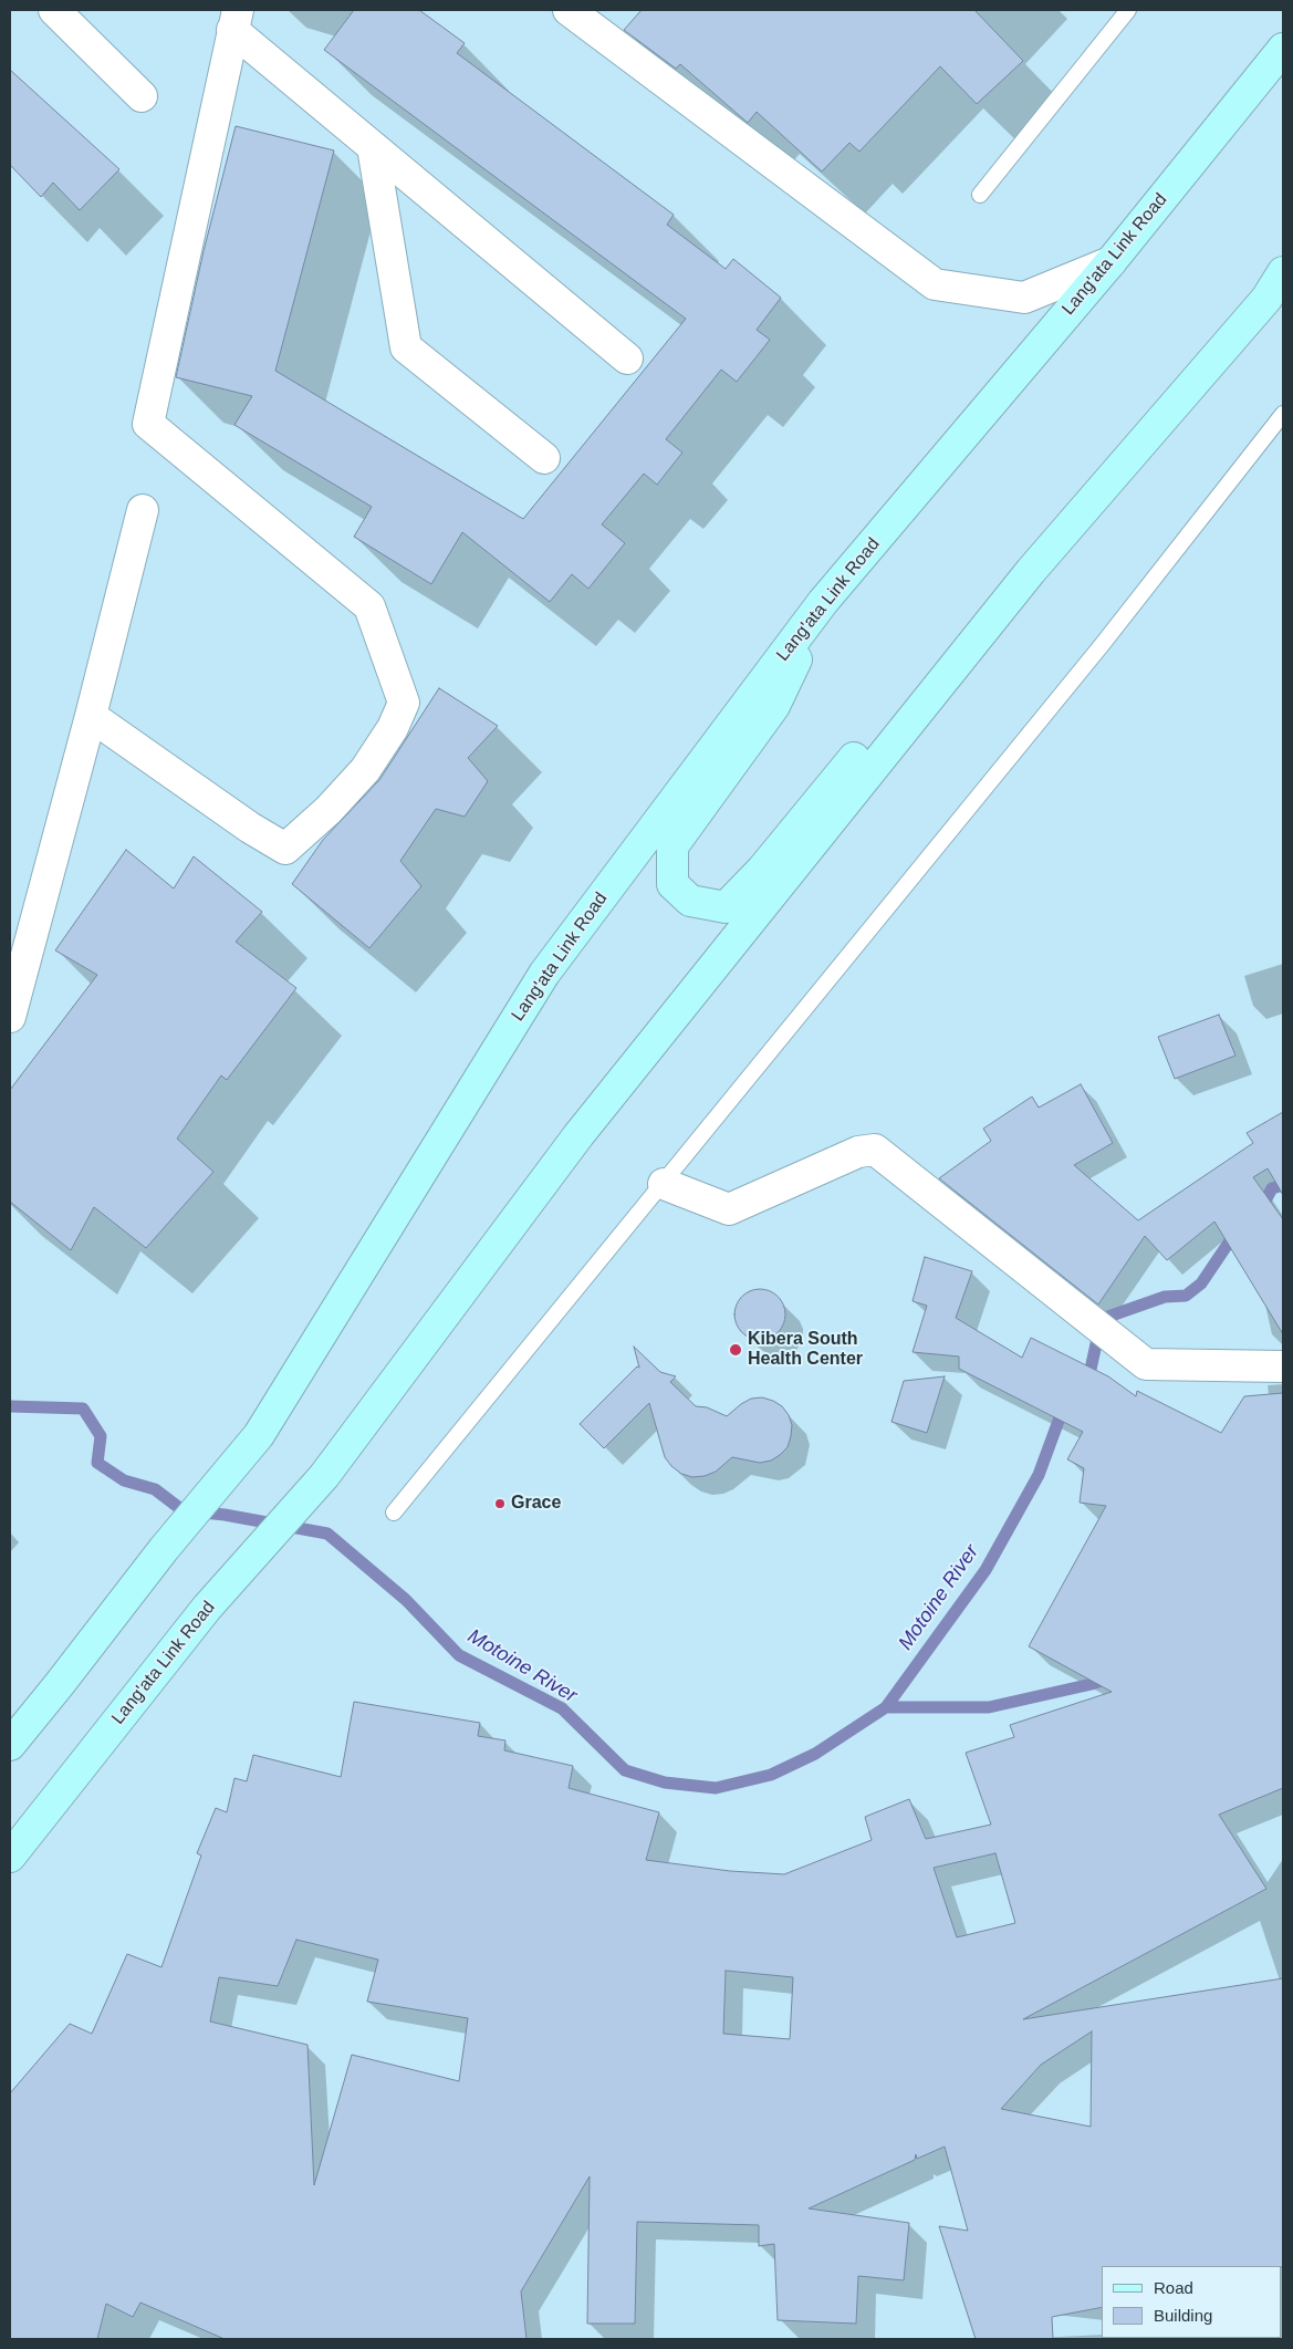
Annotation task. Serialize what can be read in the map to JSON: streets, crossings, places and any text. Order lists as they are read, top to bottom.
{
  "streets": {
    "main road": ["Lang'ata Link Road"]
  },
  "water": ["Motoine River"],
  "places": ["Kibera South Health Center", "Grace"],
  "legend": ["Road", "Building"]
}
